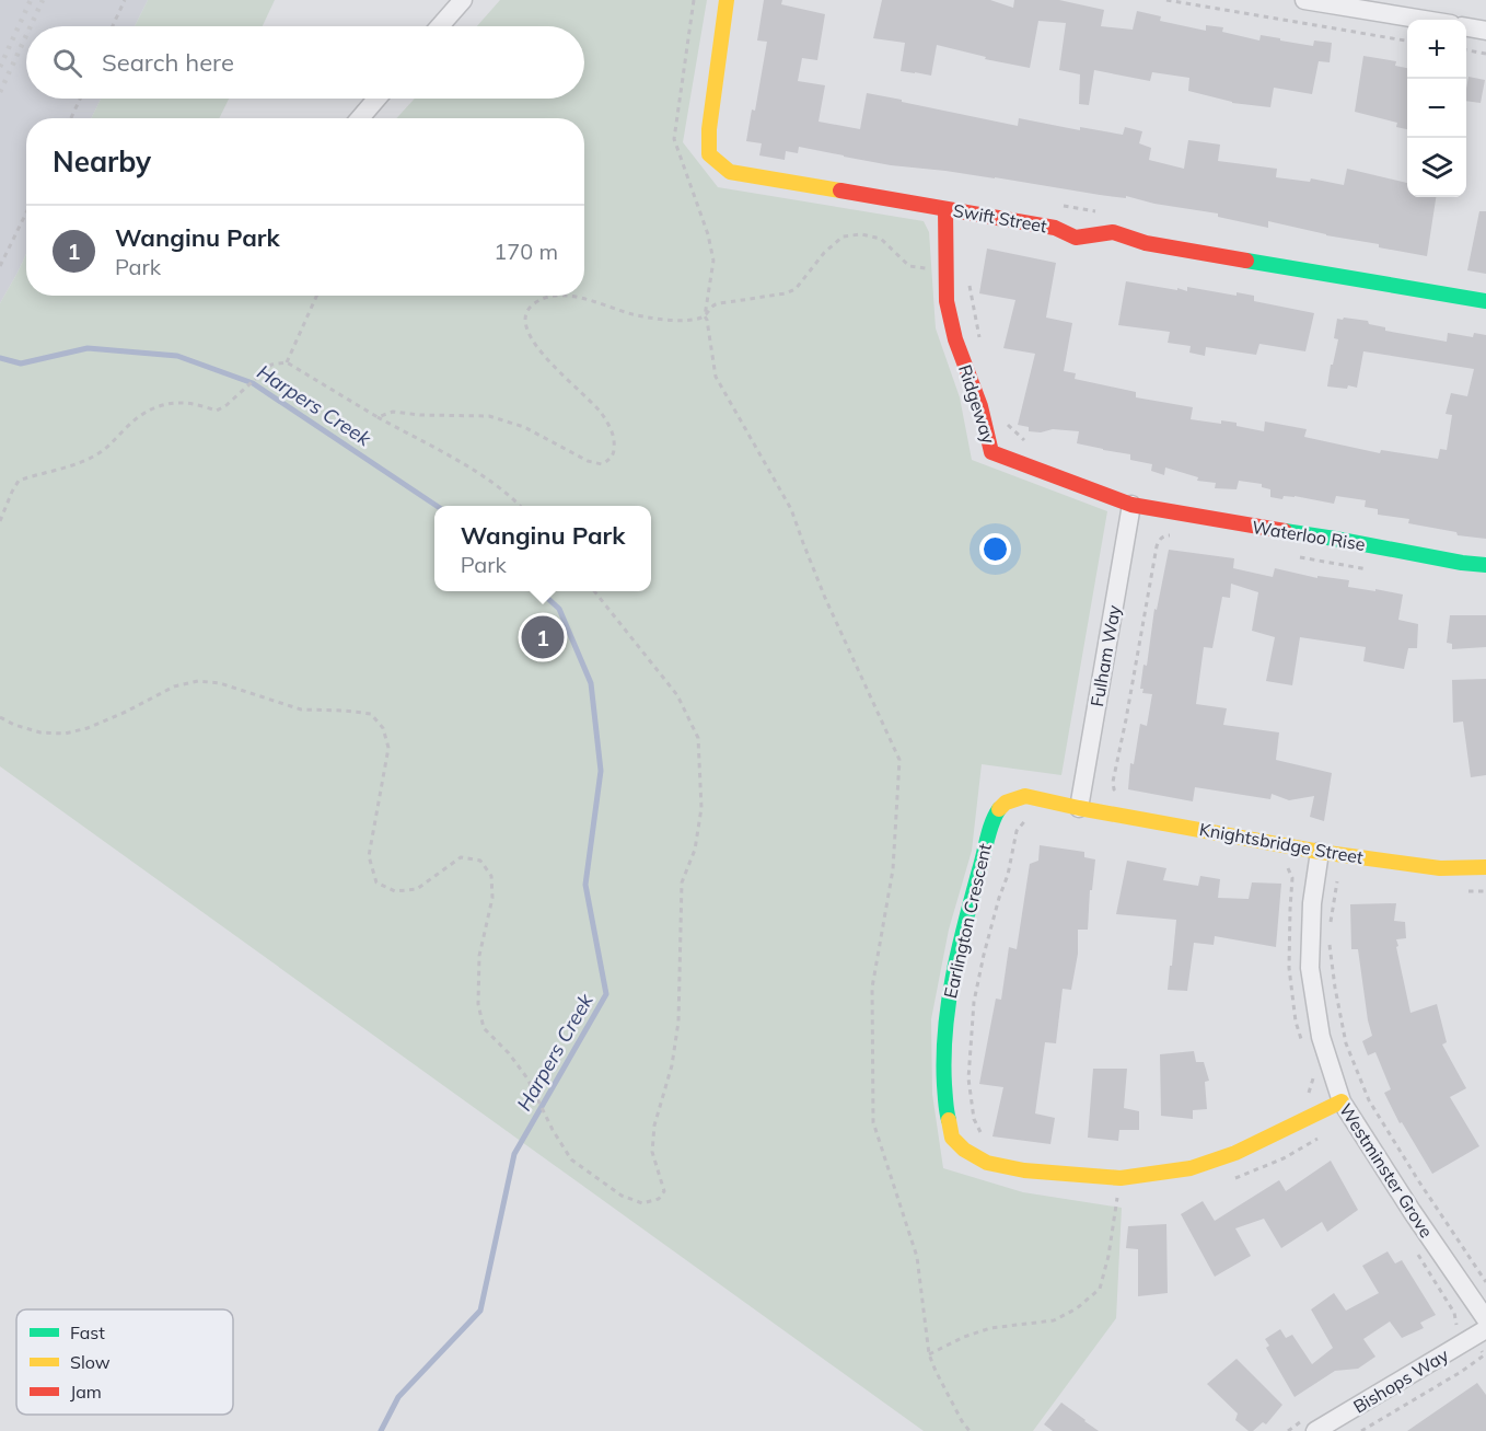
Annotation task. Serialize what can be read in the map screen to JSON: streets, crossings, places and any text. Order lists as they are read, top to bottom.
{
  "streets": {
    "street": [
      "Swift Street",
      "Ridgeway",
      "Waterloo Rise",
      "Fulham Way",
      "Knightsbridge Street",
      "Earlington Crescent",
      "Westminster Grove",
      "Bishops Way"
    ]
  },
  "crossings": [
    ["Swift Street", "Ridgeway"],
    ["Ridgeway", "Waterloo Rise"],
    ["Ridgeway", "Fulham Way"],
    ["Waterloo Rise", "Fulham Way"],
    ["Fulham Way", "Knightsbridge Street"],
    ["Fulham Way", "Earlington Crescent"],
    ["Knightsbridge Street", "Earlington Crescent"],
    ["Knightsbridge Street", "Westminster Grove"],
    ["Earlington Crescent", "Westminster Grove"]
  ],
  "water": ["Harpers Creek"],
  "legend": ["Fast", "Slow", "Jam"],
  "page": {
    "map_buttons": ["+", "−"],
    "search": "Search here",
    "heading": "Nearby",
    "list": [
      {
        "mark": "1",
        "name": "Wanginu Park",
        "note": "Park",
        "value": "170 m"
      }
    ],
    "popup": ["Wanginu Park", "Park"],
    "pins": "1"
  }
}
